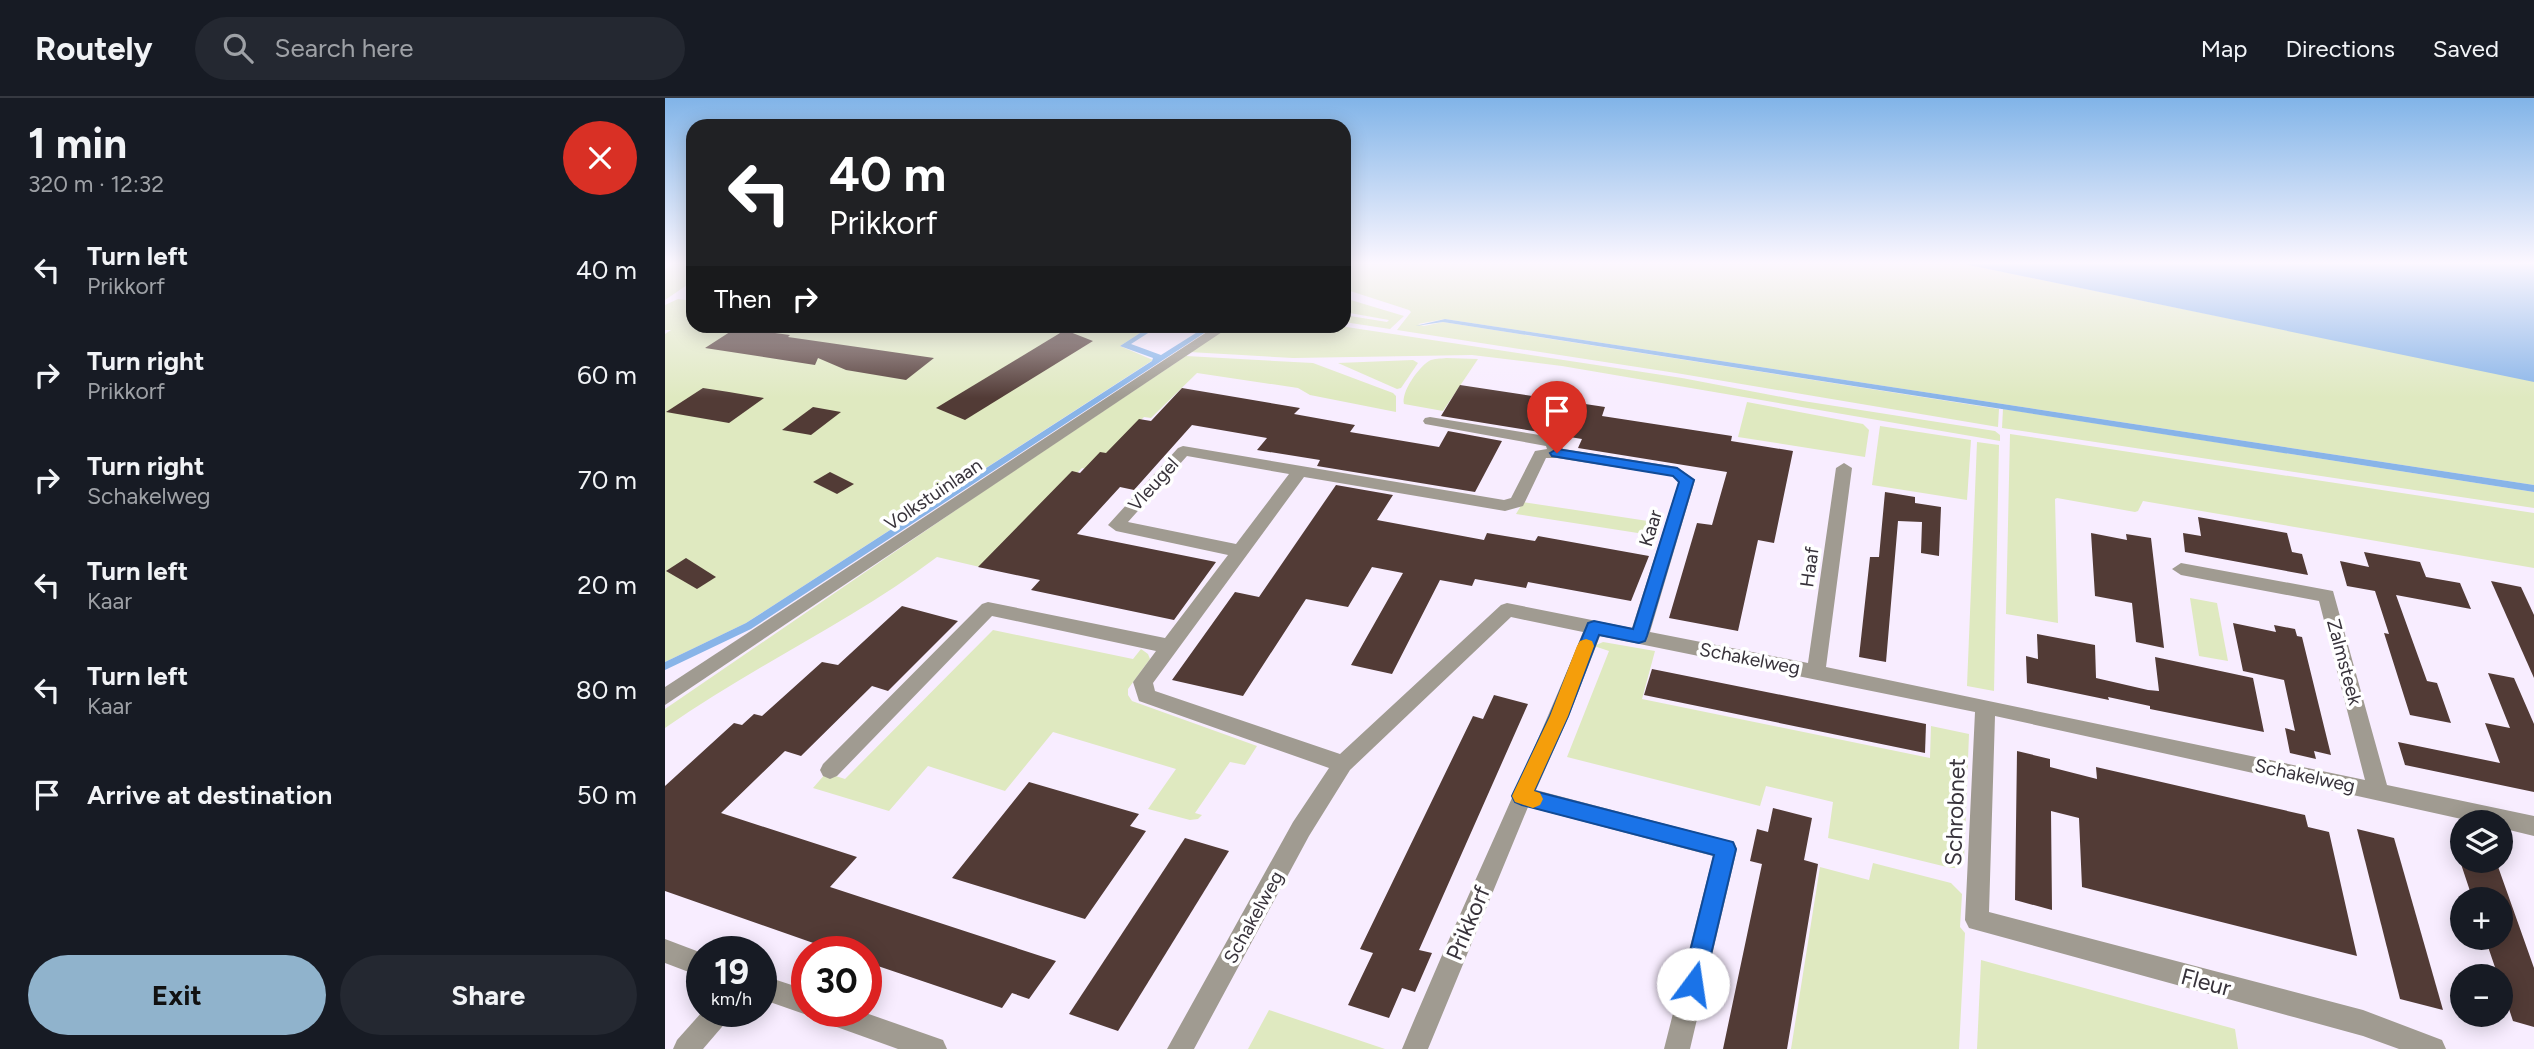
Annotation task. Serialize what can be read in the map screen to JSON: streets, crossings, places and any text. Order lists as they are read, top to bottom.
{
  "streets": {
    "street": [
      "Vleugel",
      "Volkstuinlaan",
      "Kaar",
      "Haaf",
      "Schakelweg",
      "Zalmsteek",
      "Schrobnet",
      "Prikkorf",
      "Fleur"
    ]
  },
  "crossings": [
    ["Kaar", "Schakelweg"],
    ["Haaf", "Schakelweg"],
    ["Schakelweg", "Zalmsteek"],
    ["Schakelweg", "Schrobnet"],
    ["Schakelweg", "Prikkorf"],
    ["Schrobnet", "Fleur"]
  ],
  "page": {
    "header": "Routely",
    "search": "Search here",
    "nav": ["Map", "Directions", "Saved"],
    "heading": ["1 min", "320 m · 12:32"],
    "turn": ["40 m", "Prikkorf"],
    "list": [
      {
        "name": "Turn left",
        "note": "Prikkorf",
        "value": "40 m"
      },
      {
        "name": "Turn right",
        "note": "Prikkorf",
        "value": "60 m"
      },
      {
        "name": "Turn right",
        "note": "Schakelweg",
        "value": "70 m"
      },
      {
        "name": "Turn left",
        "note": "Kaar",
        "value": "20 m"
      },
      {
        "name": "Turn left",
        "note": "Kaar",
        "value": "80 m"
      },
      {
        "name": "Arrive at destination",
        "value": "50 m"
      }
    ],
    "then": "Then",
    "map_buttons": ["+", "−"],
    "speed": "19 km/h",
    "limit": "30",
    "buttons": ["Exit", "Share"]
  }
}
